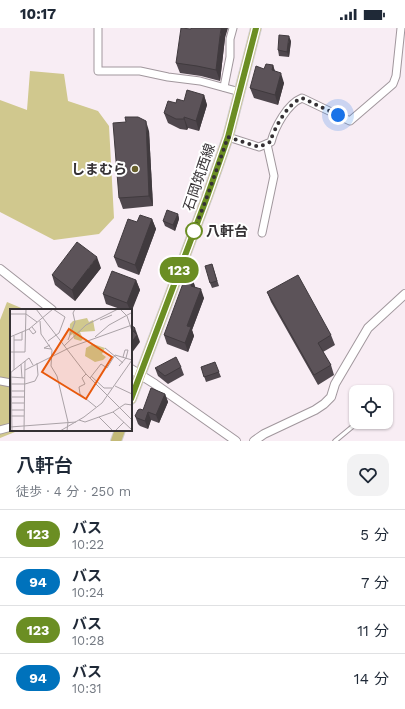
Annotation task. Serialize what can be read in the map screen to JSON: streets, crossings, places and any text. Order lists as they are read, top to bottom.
{
  "streets": {
    "main road": ["石岡筑西線"]
  },
  "places": ["しまむら", "八軒台"],
  "lines": ["bus line 123"],
  "page": {
    "status": "10:17",
    "on_map": "123",
    "heading": ["八軒台", "徒歩 · 4 分 · 250 m"],
    "list": [
      {
        "mark": "123",
        "name": "バス",
        "note": "10:22",
        "value": "5 分"
      },
      {
        "mark": "94",
        "name": "バス",
        "note": "10:24",
        "value": "7 分"
      },
      {
        "mark": "123",
        "name": "バス",
        "note": "10:28",
        "value": "11 分"
      },
      {
        "mark": "94",
        "name": "バス",
        "note": "10:31",
        "value": "14 分"
      }
    ]
  }
}
